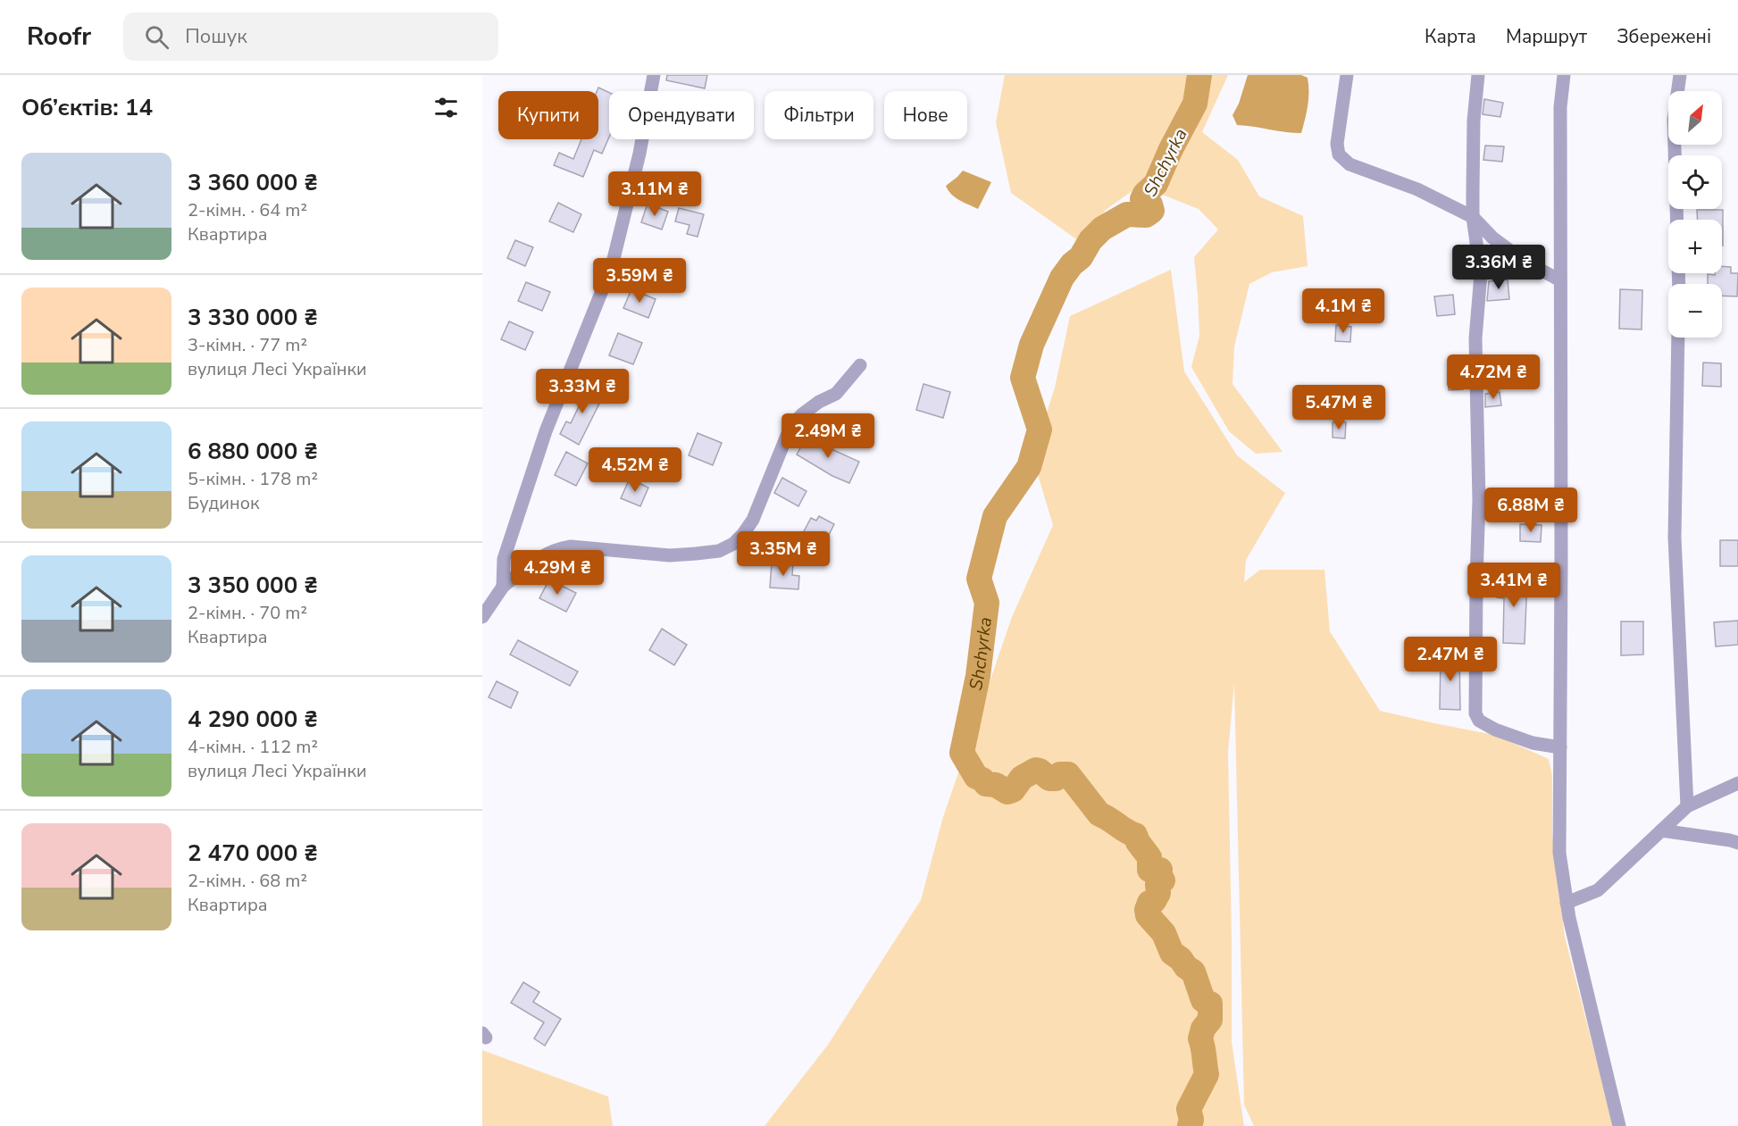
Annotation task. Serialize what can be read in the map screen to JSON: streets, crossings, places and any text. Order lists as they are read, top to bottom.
{
  "water": ["Shchyrka"],
  "north": "top right",
  "page": {
    "header": "Roofr",
    "search": "Пошук",
    "nav": ["Карта", "Маршрут", "Збережені"],
    "heading": "Об’єктів: 14",
    "map_buttons": ["+", "−"],
    "chip": [
      "Купити",
      "Орендувати",
      "Фільтри",
      "Нове"
    ],
    "list": [
      {
        "name": "3 360 000 ₴",
        "note": "2-кімн. · 64 m² · Квартира"
      },
      {
        "name": "3 330 000 ₴",
        "note": "3-кімн. · 77 m² · вулиця Лесі Українки"
      },
      {
        "name": "6 880 000 ₴",
        "note": "5-кімн. · 178 m² · Будинок"
      },
      {
        "name": "3 350 000 ₴",
        "note": "2-кімн. · 70 m² · Квартира"
      },
      {
        "name": "4 290 000 ₴",
        "note": "4-кімн. · 112 m² · вулиця Лесі Українки"
      },
      {
        "name": "2 470 000 ₴",
        "note": "2-кімн. · 68 m² · Квартира"
      }
    ],
    "price": [
      "3.11M ₴",
      "3.36M ₴",
      "3.59M ₴",
      "4.1M ₴",
      "4.72M ₴",
      "3.33M ₴",
      "5.47M ₴",
      "2.49M ₴",
      "4.52M ₴",
      "6.88M ₴",
      "3.35M ₴",
      "4.29M ₴",
      "3.41M ₴",
      "2.47M ₴"
    ]
  }
}
